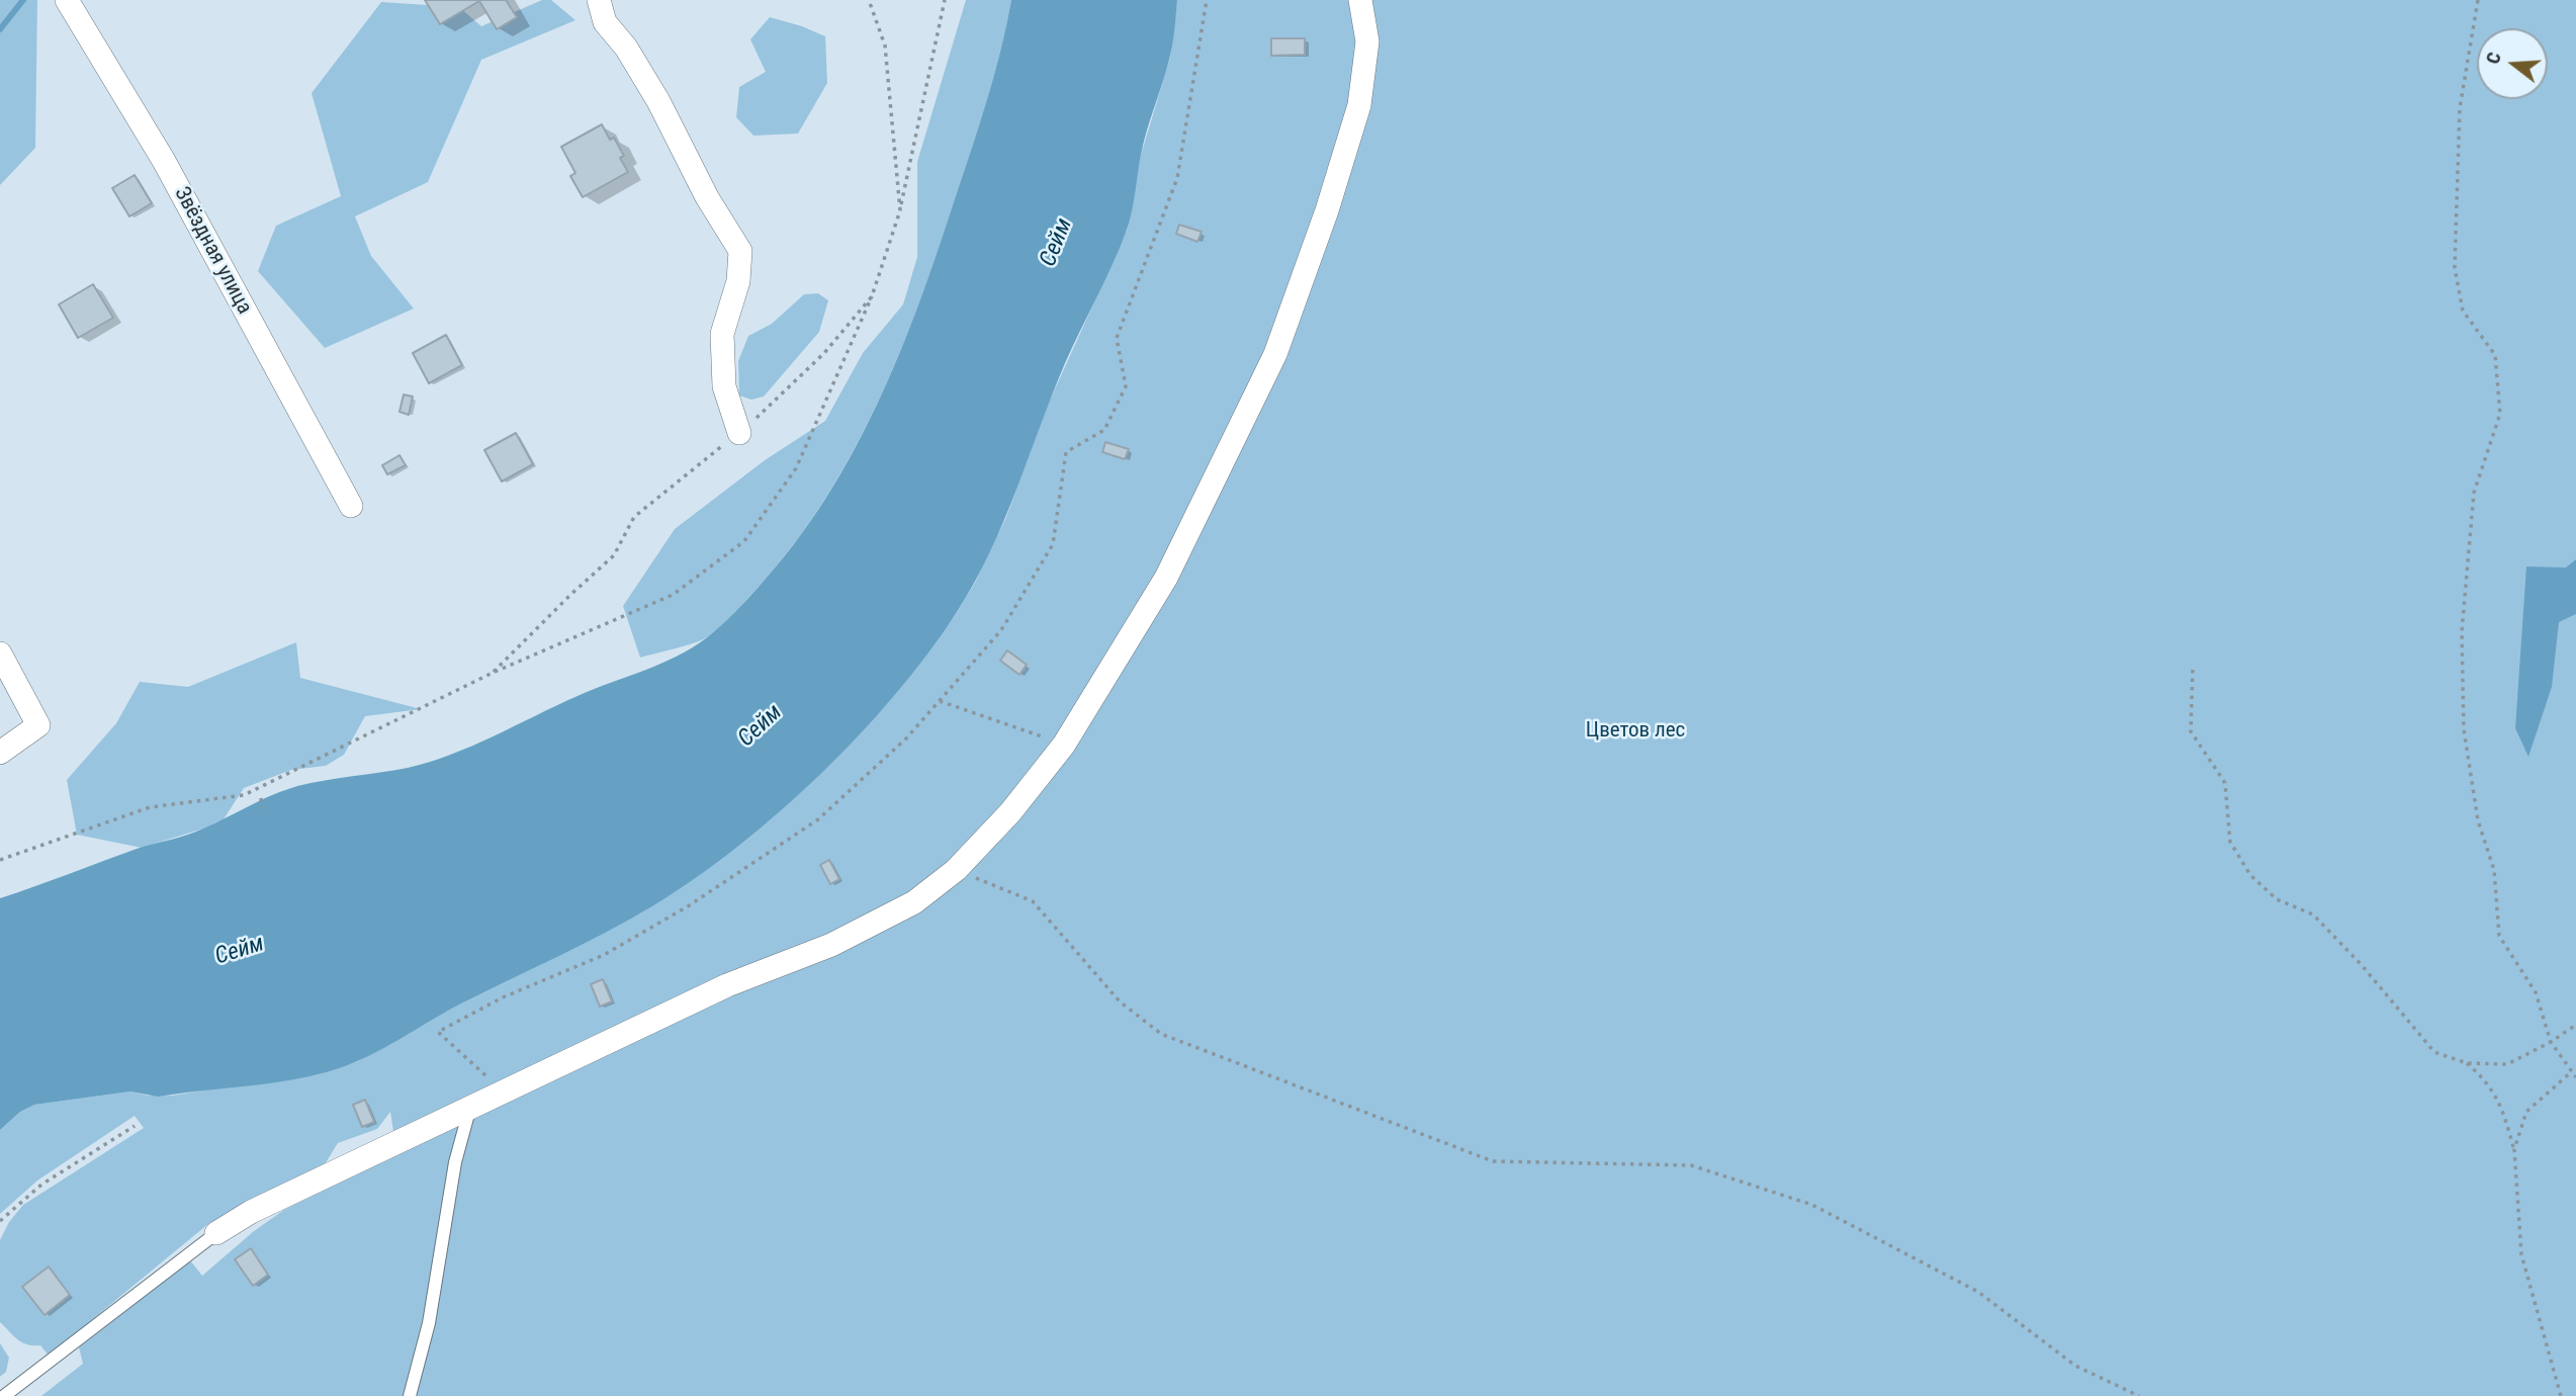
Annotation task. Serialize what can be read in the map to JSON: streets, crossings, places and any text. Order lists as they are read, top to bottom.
{
  "streets": {
    "street": ["Звёздная улица"]
  },
  "water": ["Сейм"],
  "parks": ["Цветов лес"],
  "north": "left"
}
